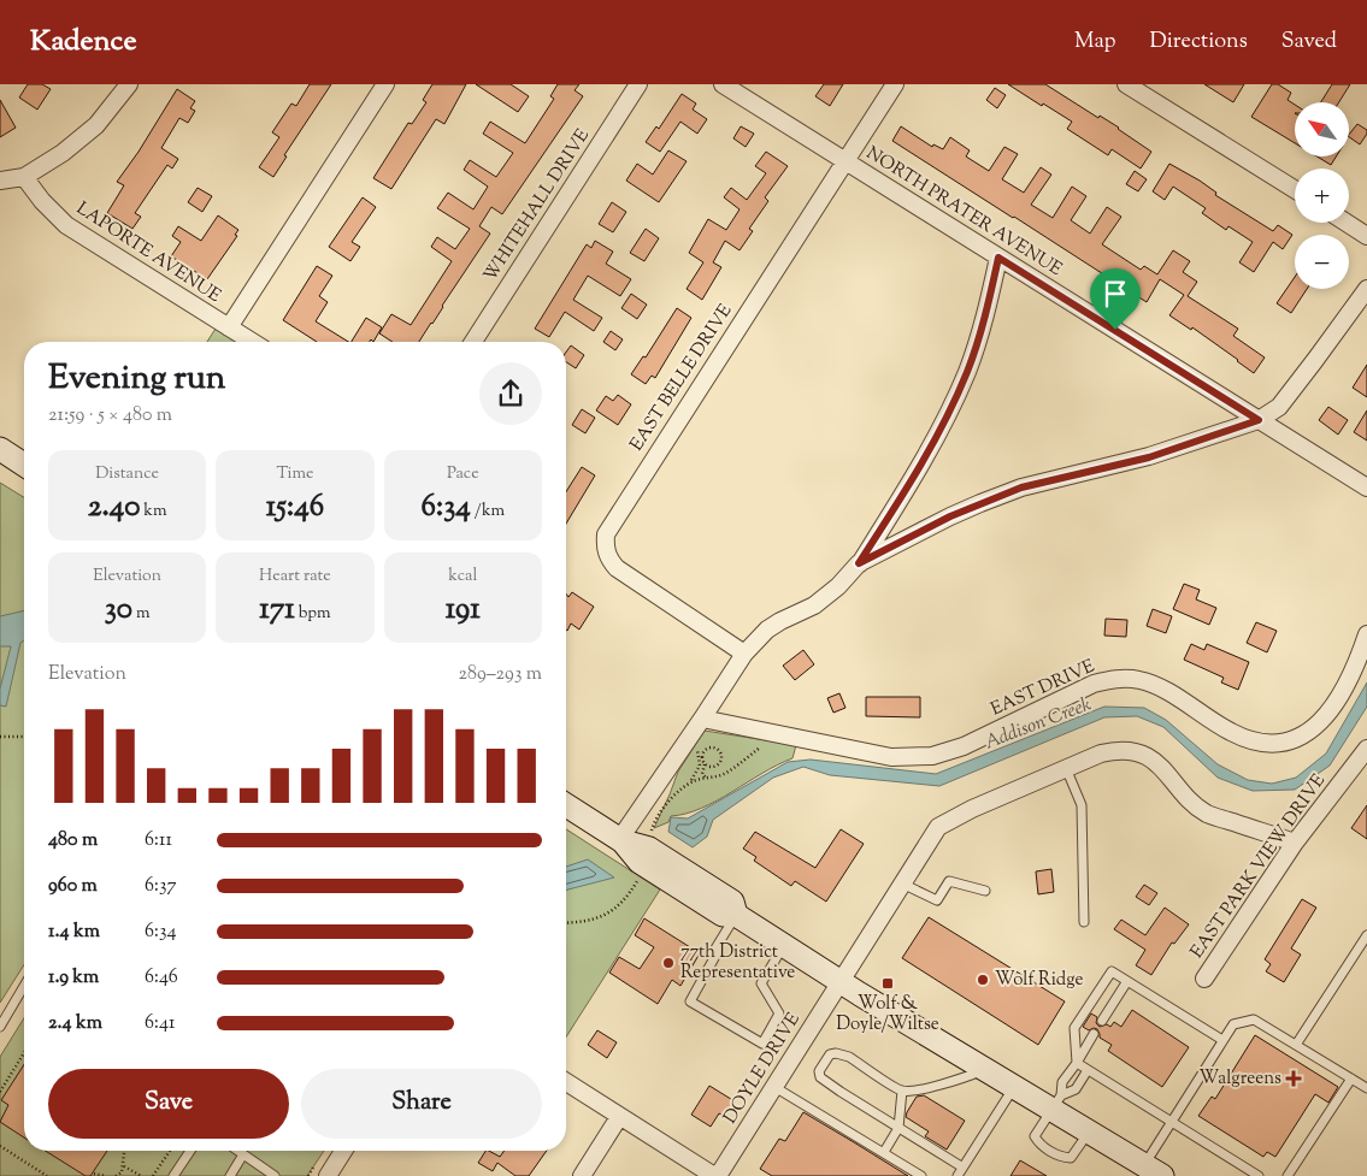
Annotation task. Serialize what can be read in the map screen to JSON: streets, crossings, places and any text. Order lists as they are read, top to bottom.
{
  "streets": {
    "street": [
      "WHITEHALL DRIVE",
      "NORTH PRATER AVENUE",
      "LAPORTE AVENUE",
      "EAST BELLE DRIVE",
      "EAST DRIVE",
      "EAST PARK VIEW DRIVE",
      "DOYLE DRIVE"
    ]
  },
  "crossings": [
    ["NORTH PRATER AVENUE", "EAST BELLE DRIVE"],
    ["EAST PARK VIEW DRIVE", "DOYLE DRIVE"]
  ],
  "water": ["Addison Creek"],
  "places": {
    "other": ["77th District Representative", "Wolf Ridge"],
    "transit": ["Wolf & Doyle/Wiltse"],
    "health": ["Walgreens"]
  },
  "north": "top left",
  "page": {
    "header": "Kadence",
    "nav": ["Map", "Directions", "Saved"],
    "map_buttons": ["+", "−"],
    "heading": ["Evening run", "21:59 · 5 × 480 m"],
    "stats": [
      ["Distance", "2.40 km"],
      ["Time", "15:46"],
      ["Pace", "6:34 /km"],
      ["Elevation", "30 m"],
      ["Heart rate", "171 bpm"],
      ["kcal", "191"]
    ],
    "chart": ["Elevation", "289–293 m"],
    "list": [
      {
        "name": "480 m",
        "note": "6:11"
      },
      {
        "name": "960 m",
        "note": "6:37"
      },
      {
        "name": "1.4 km",
        "note": "6:34"
      },
      {
        "name": "1.9 km",
        "note": "6:46"
      },
      {
        "name": "2.4 km",
        "note": "6:41"
      }
    ],
    "buttons": ["Save", "Share"]
  }
}
